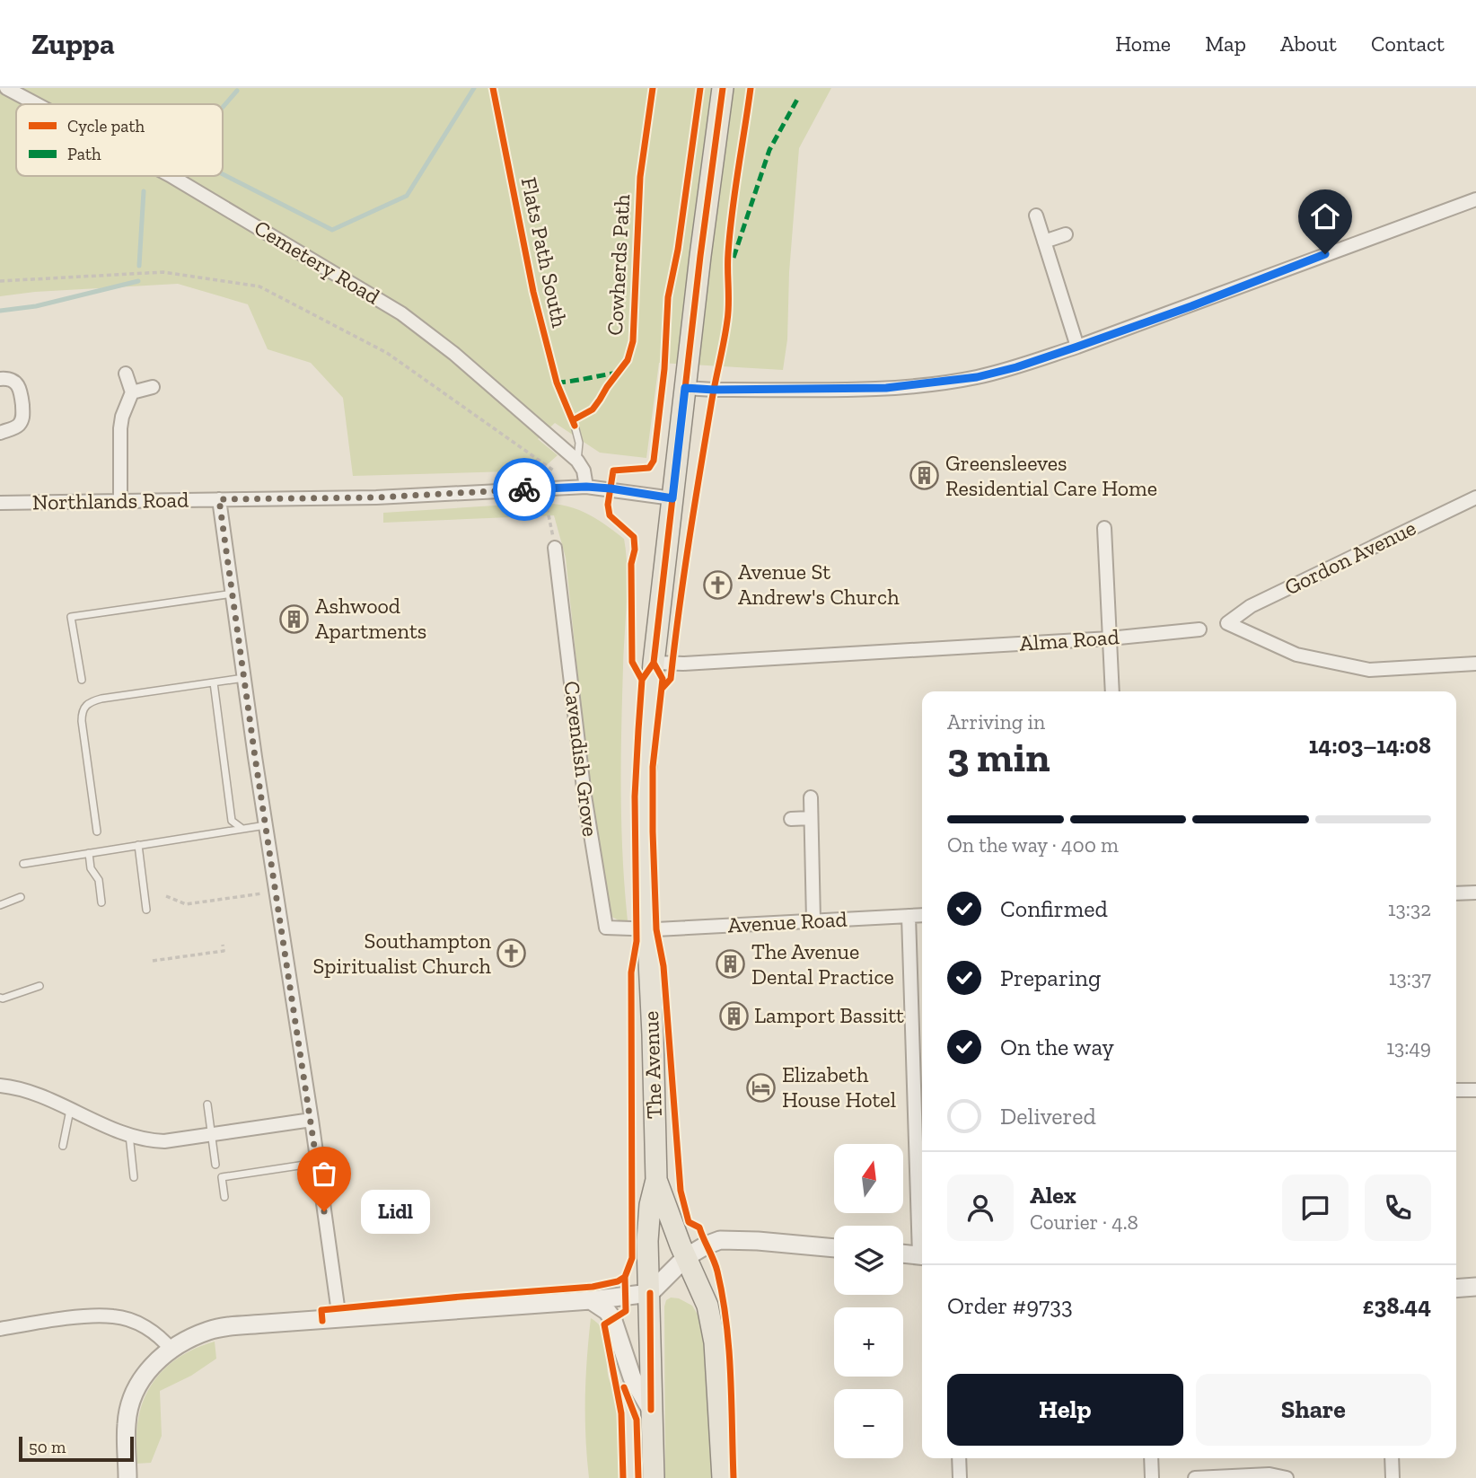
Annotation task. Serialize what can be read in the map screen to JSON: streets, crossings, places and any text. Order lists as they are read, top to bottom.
{
  "streets": {
    "main road": ["The Avenue"],
    "street": [
      "Cemetery Road",
      "Northlands Road",
      "Gordon Avenue",
      "Alma Road",
      "Cavendish Grove",
      "Avenue Road"
    ],
    "cycle path": ["Flats Path South", "Cowherds Path"]
  },
  "crossings": [
    ["Northlands Road", "The Avenue"],
    ["Alma Road", "The Avenue"],
    ["Cavendish Grove", "Avenue Road"],
    ["Cavendish Grove", "The Avenue"],
    ["Avenue Road", "The Avenue"]
  ],
  "places": {
    "building": [
      "Greensleeves Residential Care Home",
      "Ashwood Apartments",
      "The Avenue Dental Practice",
      "Lamport Bassitt"
    ],
    "church": ["Avenue St Andrew's Church", "Southampton Spiritualist Church"],
    "hotel": ["Elizabeth House Hotel"],
    "other": ["Lidl"]
  },
  "legend": ["Cycle path", "Path"],
  "scale_bar": "50 m",
  "north": "top",
  "page": {
    "header": "Zuppa",
    "nav": [
      "Home",
      "Map",
      "About",
      "Contact"
    ],
    "heading": ["3 min", "Arriving in", "14:03–14:08"],
    "panel": [
      "Alex",
      "Courier · 4.8",
      "Order #9733",
      "£38.44"
    ],
    "bar": "On the way · 400 m",
    "list": [
      ["Confirmed", "13:32"],
      ["Preparing", "13:37"],
      ["On the way", "13:49"],
      "Delivered"
    ],
    "map_buttons": ["+", "−"],
    "bubble": "Lidl",
    "buttons": ["Help", "Share"],
    "scale": "50 m"
  }
}
